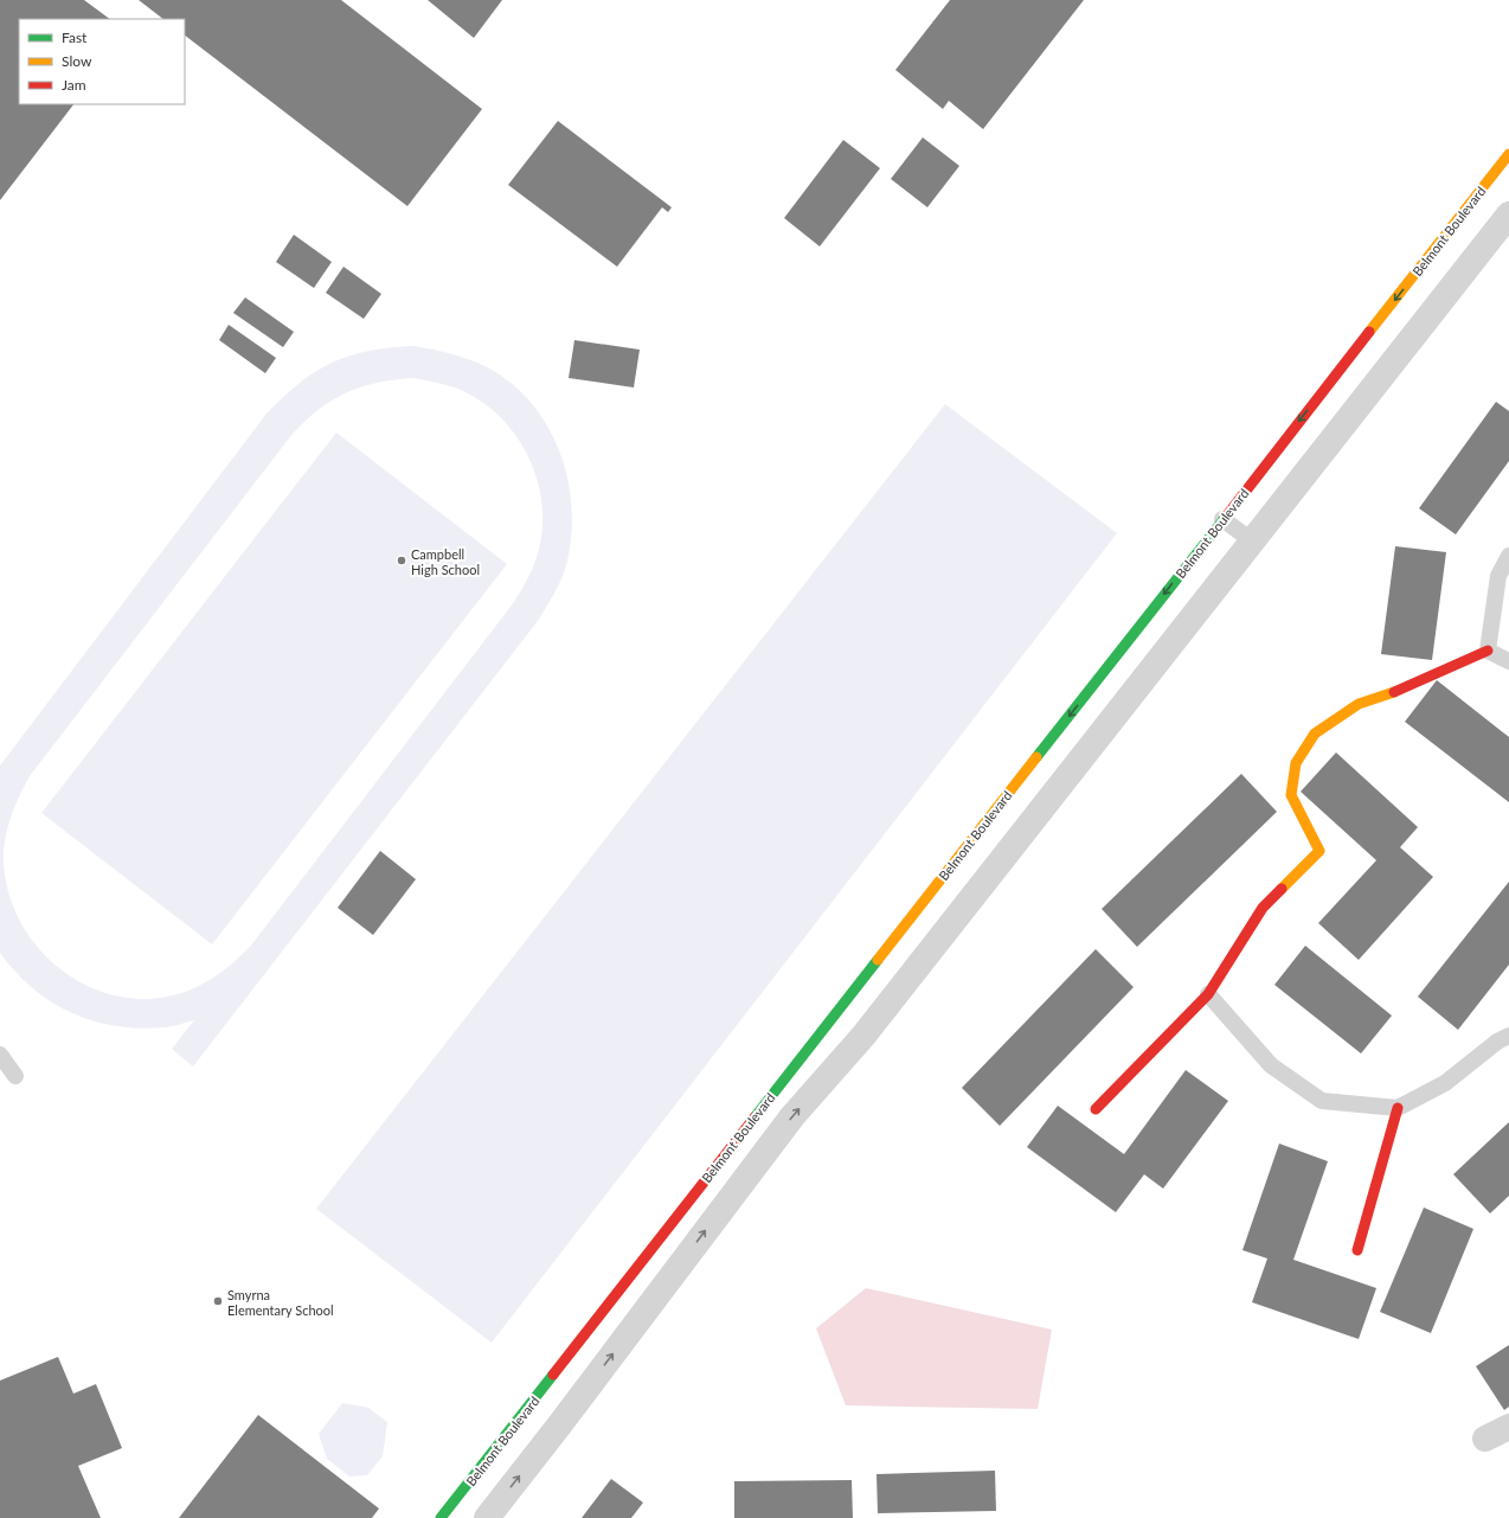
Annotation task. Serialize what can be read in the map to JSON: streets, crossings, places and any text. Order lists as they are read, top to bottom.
{
  "streets": {
    "street": ["Belmont Boulevard"]
  },
  "places": ["Campbell High School", "Smyrna Elementary School"],
  "legend": ["Fast", "Slow", "Jam"]
}
